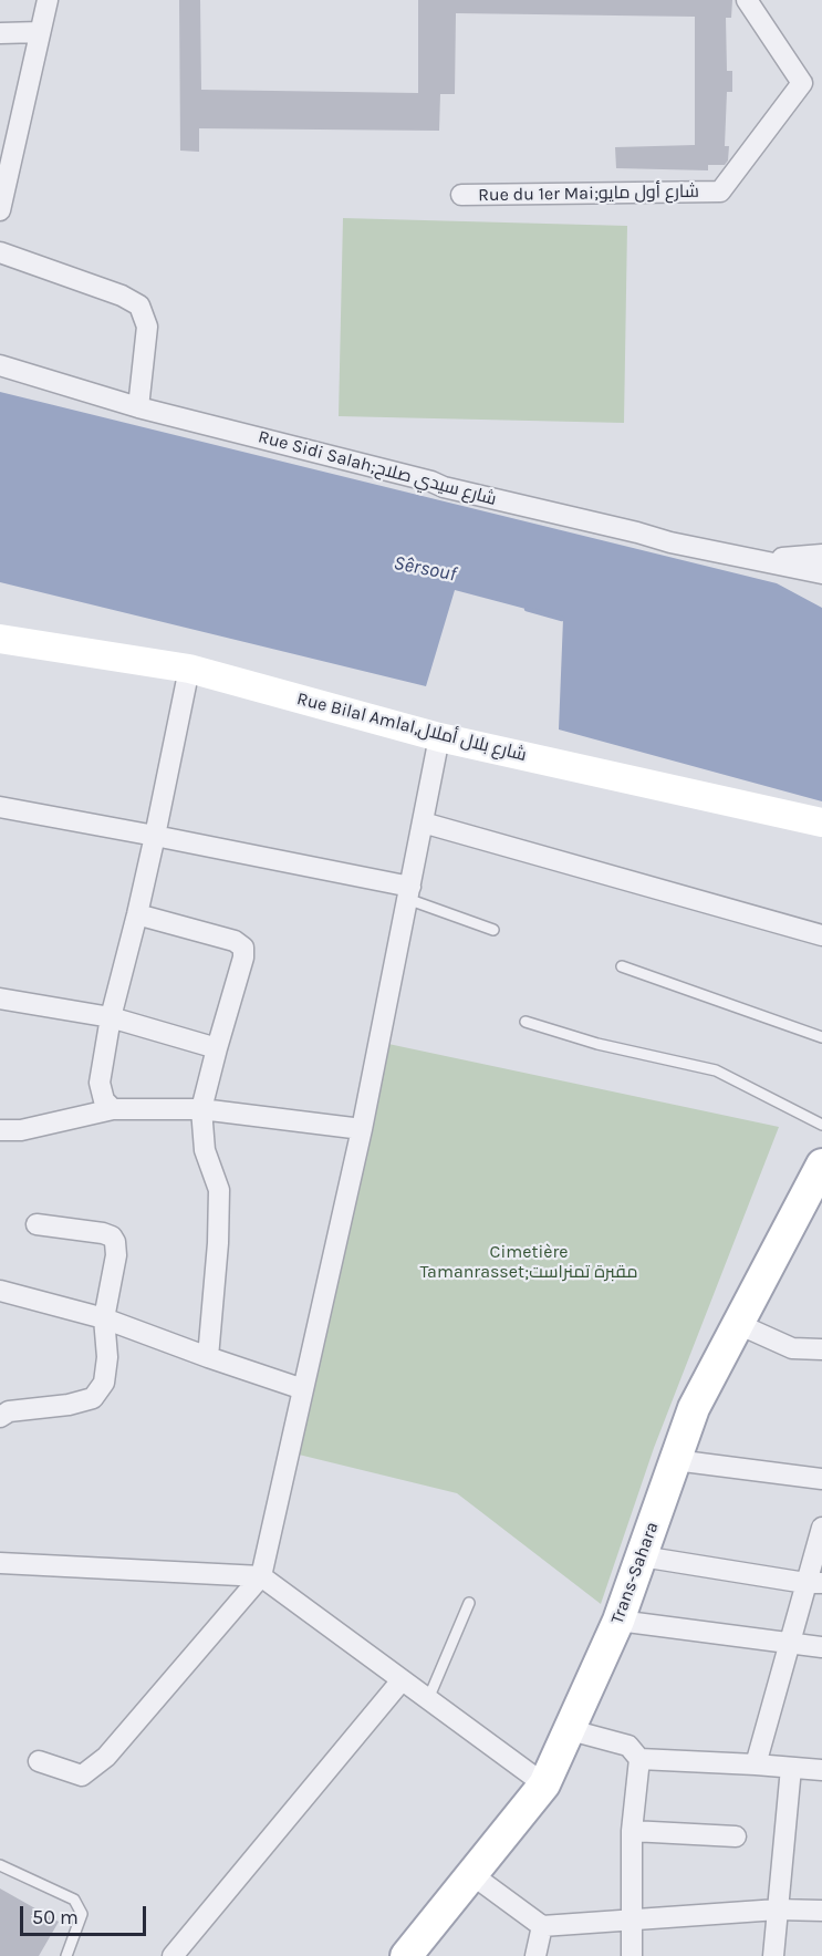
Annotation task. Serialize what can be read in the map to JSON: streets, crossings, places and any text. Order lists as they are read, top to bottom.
{
  "streets": {
    "main road": ["Rue Bilal Amlal,شارع بلال أملال", "Trans-Sahara"],
    "street": ["Rue du 1er Mai;شارع أول مايو", "Rue Sidi Salah;شارع سيدي صلاح"]
  },
  "water": ["Sêrsouf"],
  "parks": ["Cimetière Tamanrasset;مقبرة تمنراست"],
  "scale_bar": "50 m"
}
